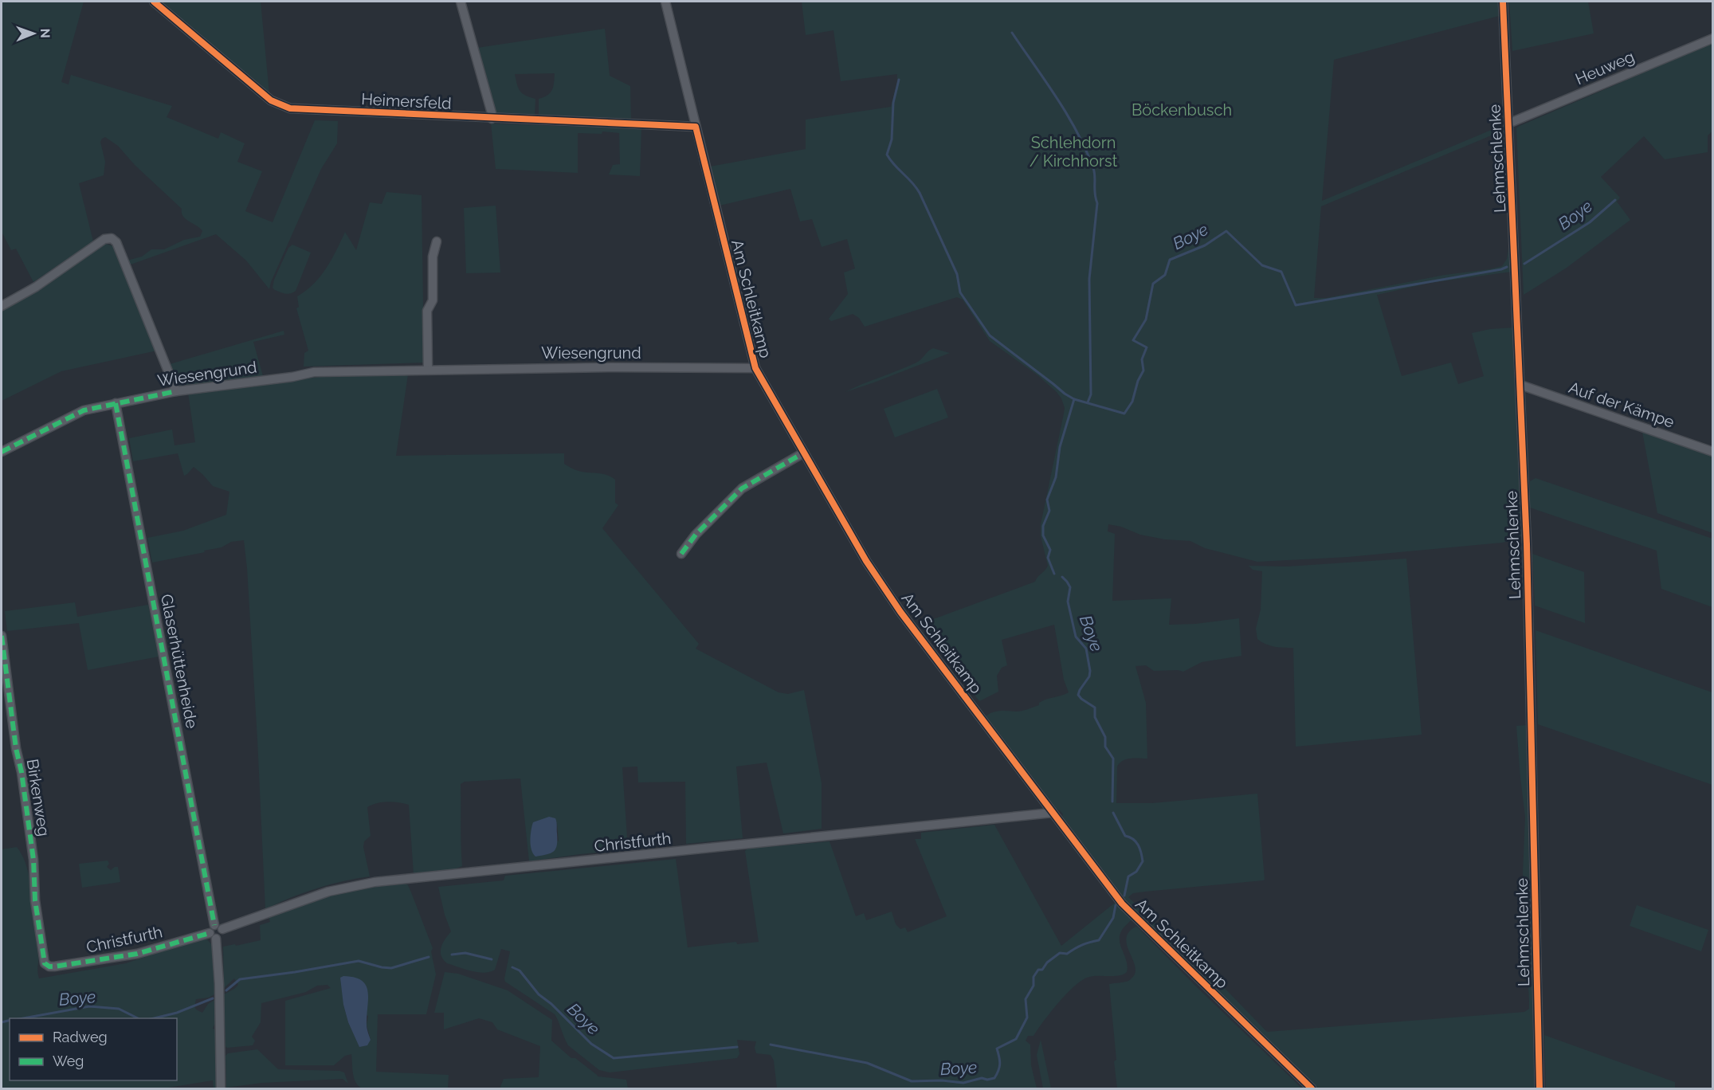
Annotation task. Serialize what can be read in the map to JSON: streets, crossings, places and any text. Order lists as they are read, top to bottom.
{
  "streets": {
    "street": [
      "Heuweg",
      "Heimersfeld",
      "Lehmschlenke",
      "Am Schleitkamp",
      "Wiesengrund",
      "Auf der Kämpe",
      "Glaserhüttenheide",
      "Birkenweg",
      "Christfurth"
    ]
  },
  "crossings": [
    ["Heuweg", "Lehmschlenke"],
    ["Heimersfeld", "Am Schleitkamp"],
    ["Lehmschlenke", "Auf der Kämpe"],
    ["Am Schleitkamp", "Wiesengrund"],
    ["Am Schleitkamp", "Christfurth"],
    ["Wiesengrund", "Glaserhüttenheide"],
    ["Glaserhüttenheide", "Christfurth"],
    ["Birkenweg", "Christfurth"]
  ],
  "water": ["Boye"],
  "parks": ["Böckenbusch", "Schlehdorn / Kirchhorst"],
  "legend": ["Radweg", "Weg"],
  "north": "right"
}
